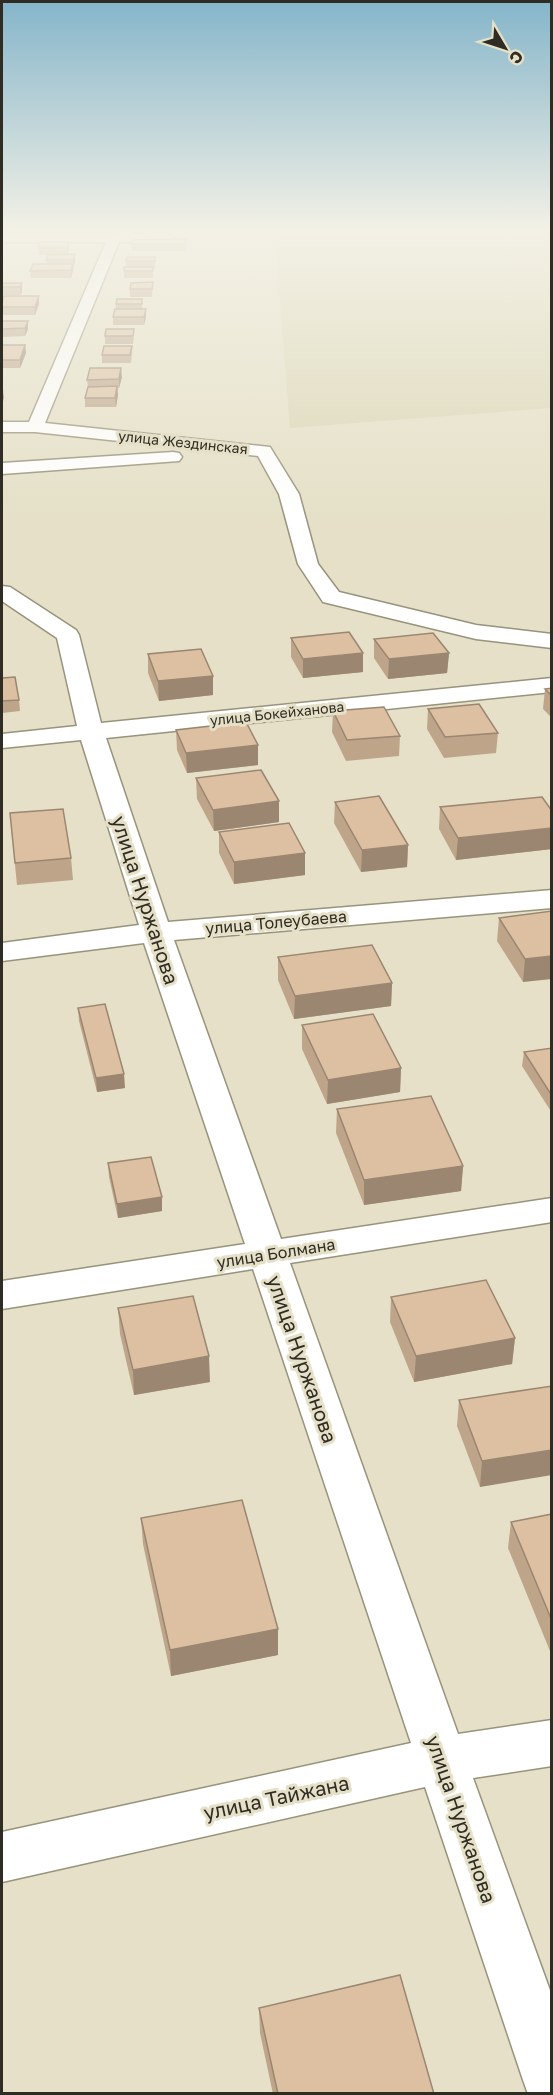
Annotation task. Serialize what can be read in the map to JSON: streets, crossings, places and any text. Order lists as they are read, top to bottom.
{
  "streets": {
    "street": [
      "улица Жездинская",
      "улица Бокейханова",
      "улица Нуржанова",
      "улица Толеубаева",
      "улица Болмана",
      "улица Тайжана"
    ]
  },
  "crossings": [
    ["улица Бокейханова", "улица Нуржанова"],
    ["улица Нуржанова", "улица Толеубаева"],
    ["улица Нуржанова", "улица Болмана"],
    ["улица Нуржанова", "улица Тайжана"]
  ],
  "north": "bottom right"
}
